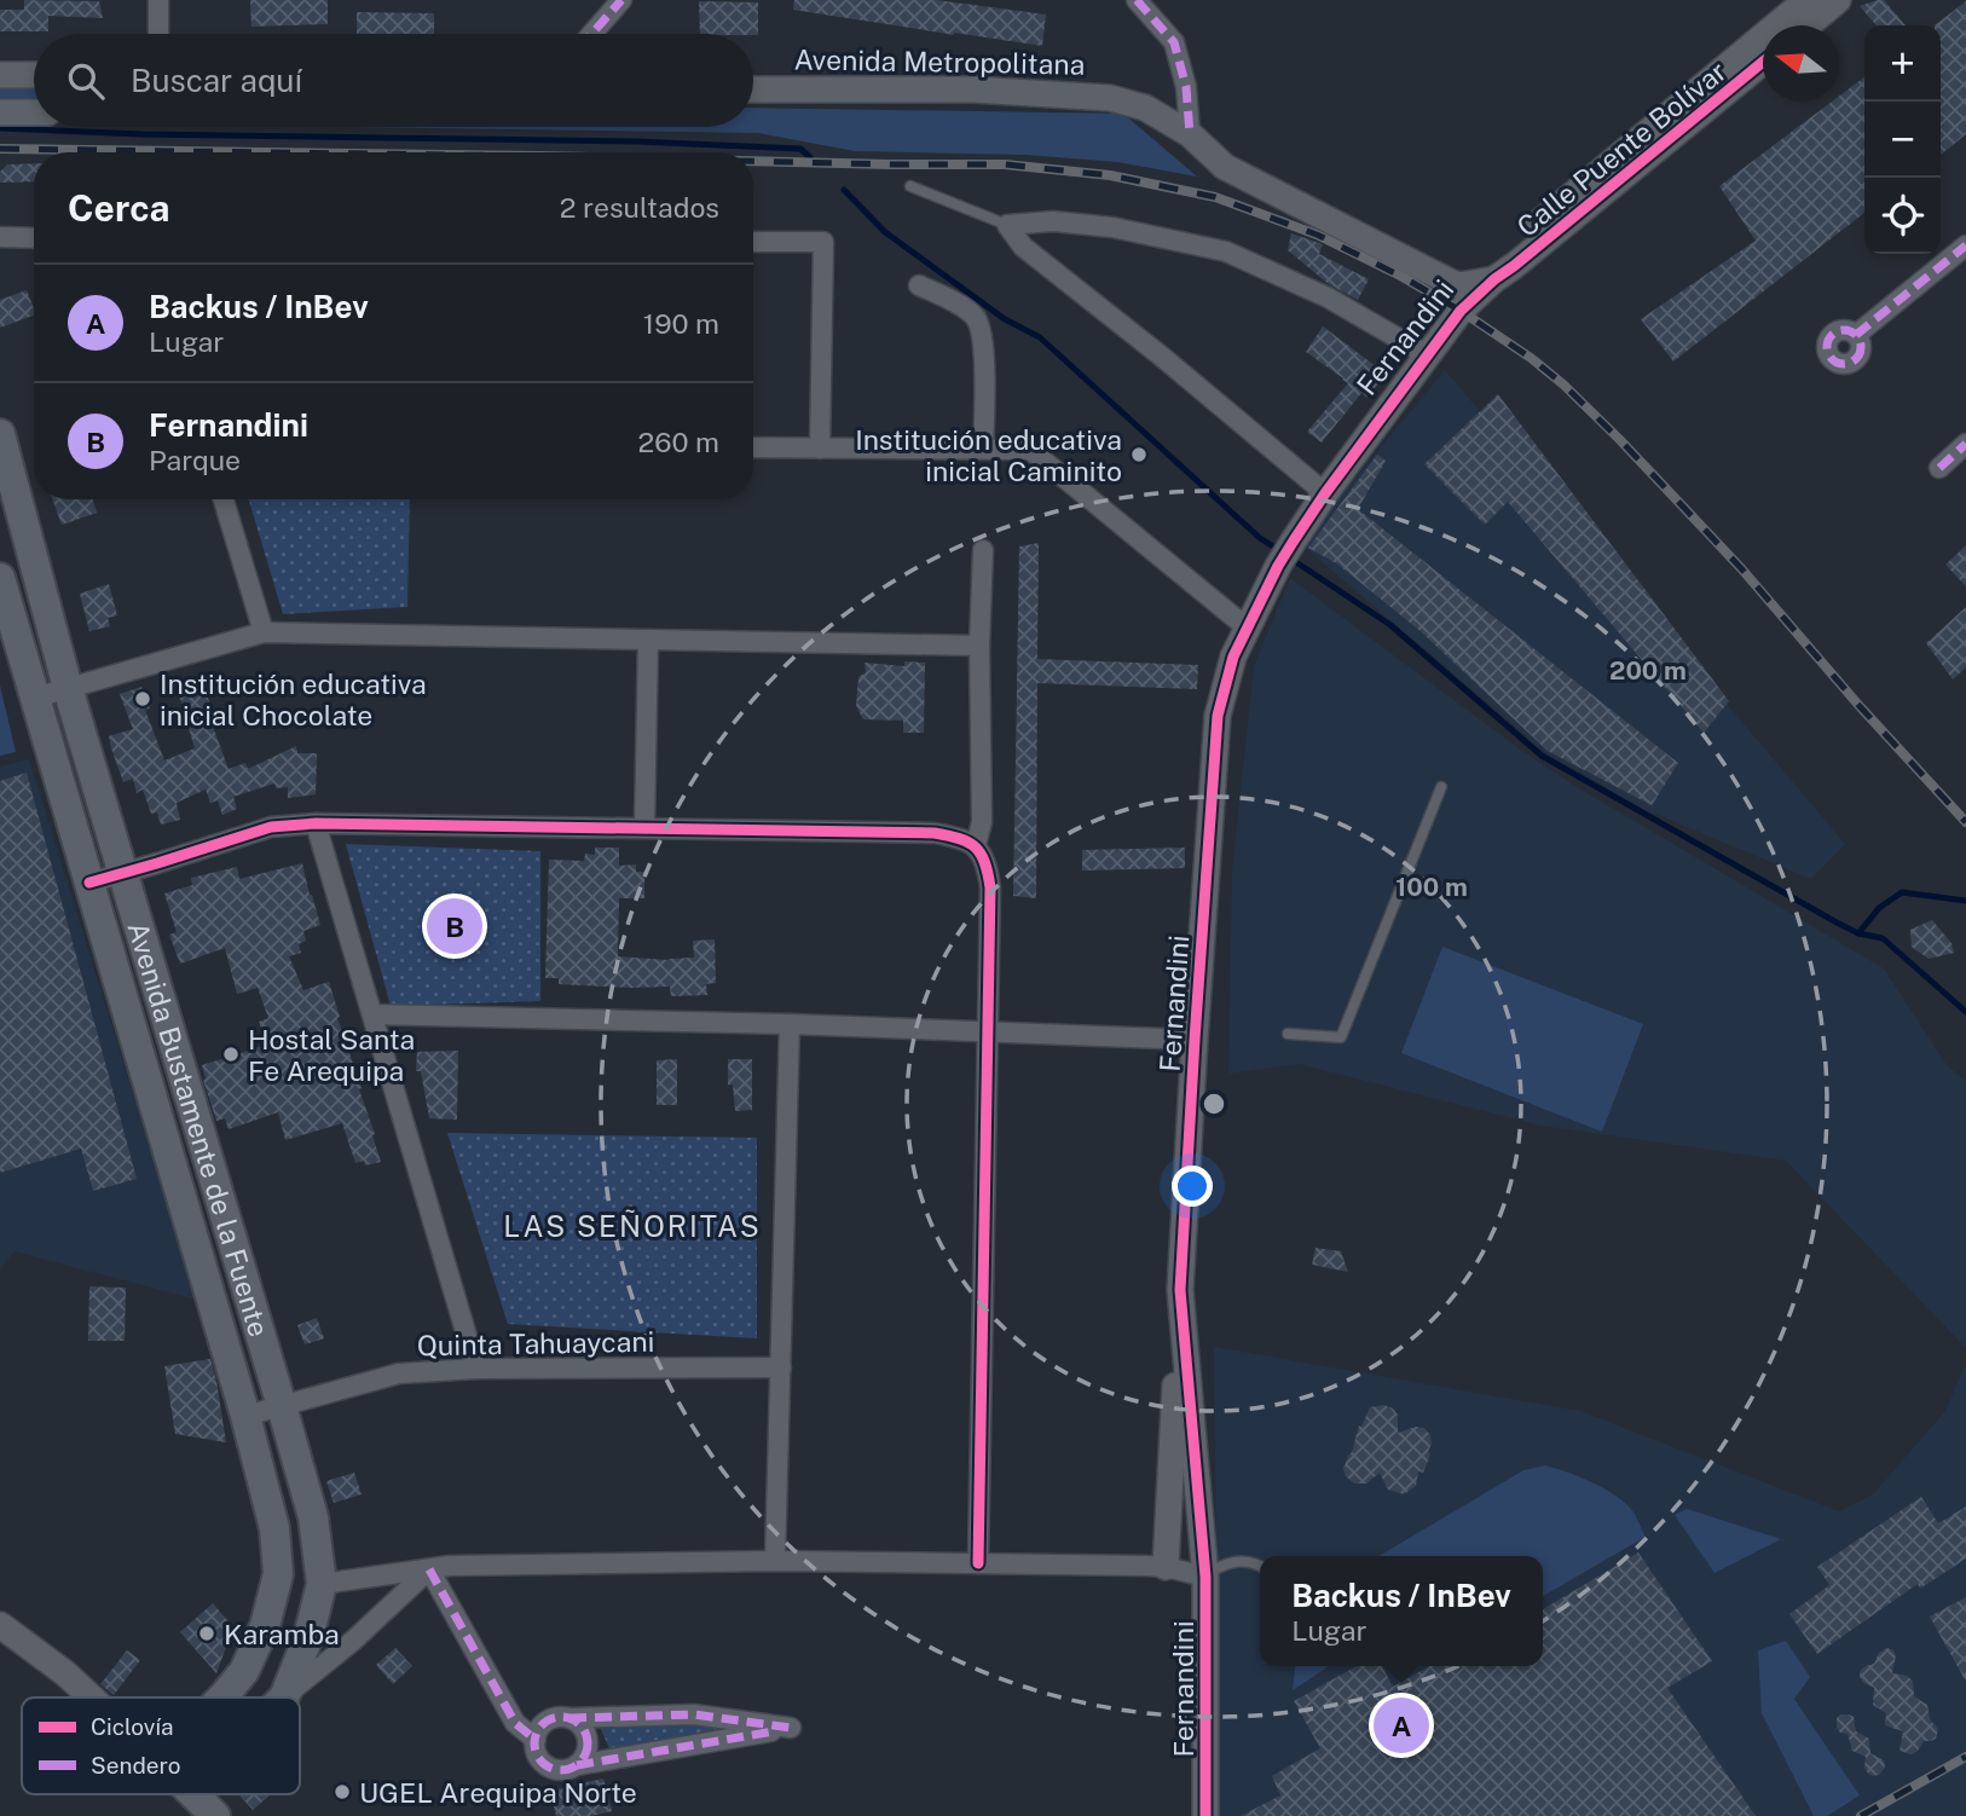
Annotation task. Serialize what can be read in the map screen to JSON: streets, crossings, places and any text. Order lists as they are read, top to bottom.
{
  "streets": {
    "main road": ["Avenida Bustamente de la Fuente"],
    "street": [
      "Avenida Metropolitana",
      "Calle Puente Bolívar",
      "Fernandini",
      "Quinta Tahuaycani"
    ]
  },
  "crossings": [
    ["Avenida Metropolitana", "Calle Puente Bolívar"],
    ["Avenida Metropolitana", "Fernandini"],
    ["Calle Puente Bolívar", "Fernandini"],
    ["Avenida Bustamente de la Fuente", "Quinta Tahuaycani"]
  ],
  "districts": ["LAS SEÑORITAS"],
  "places": [
    "Institución educativa inicial Caminito",
    "Institución educativa inicial Chocolate",
    "Hostal Santa Fe Arequipa",
    "Karamba",
    "UGEL Arequipa Norte"
  ],
  "legend": ["Ciclovía", "Sendero"],
  "north": "left",
  "page": {
    "map_buttons": ["+", "−"],
    "search": "Buscar aquí",
    "heading": ["Cerca", "2 resultados"],
    "list": [
      {
        "mark": "A",
        "name": "Backus / InBev",
        "note": "Lugar",
        "value": "190 m"
      },
      {
        "mark": "B",
        "name": "Fernandini",
        "note": "Parque",
        "value": "260 m"
      }
    ],
    "pins": ["B", "A"],
    "popup": ["Backus / InBev", "Lugar"]
  },
  "rings": ["200 m", "100 m"]
}
